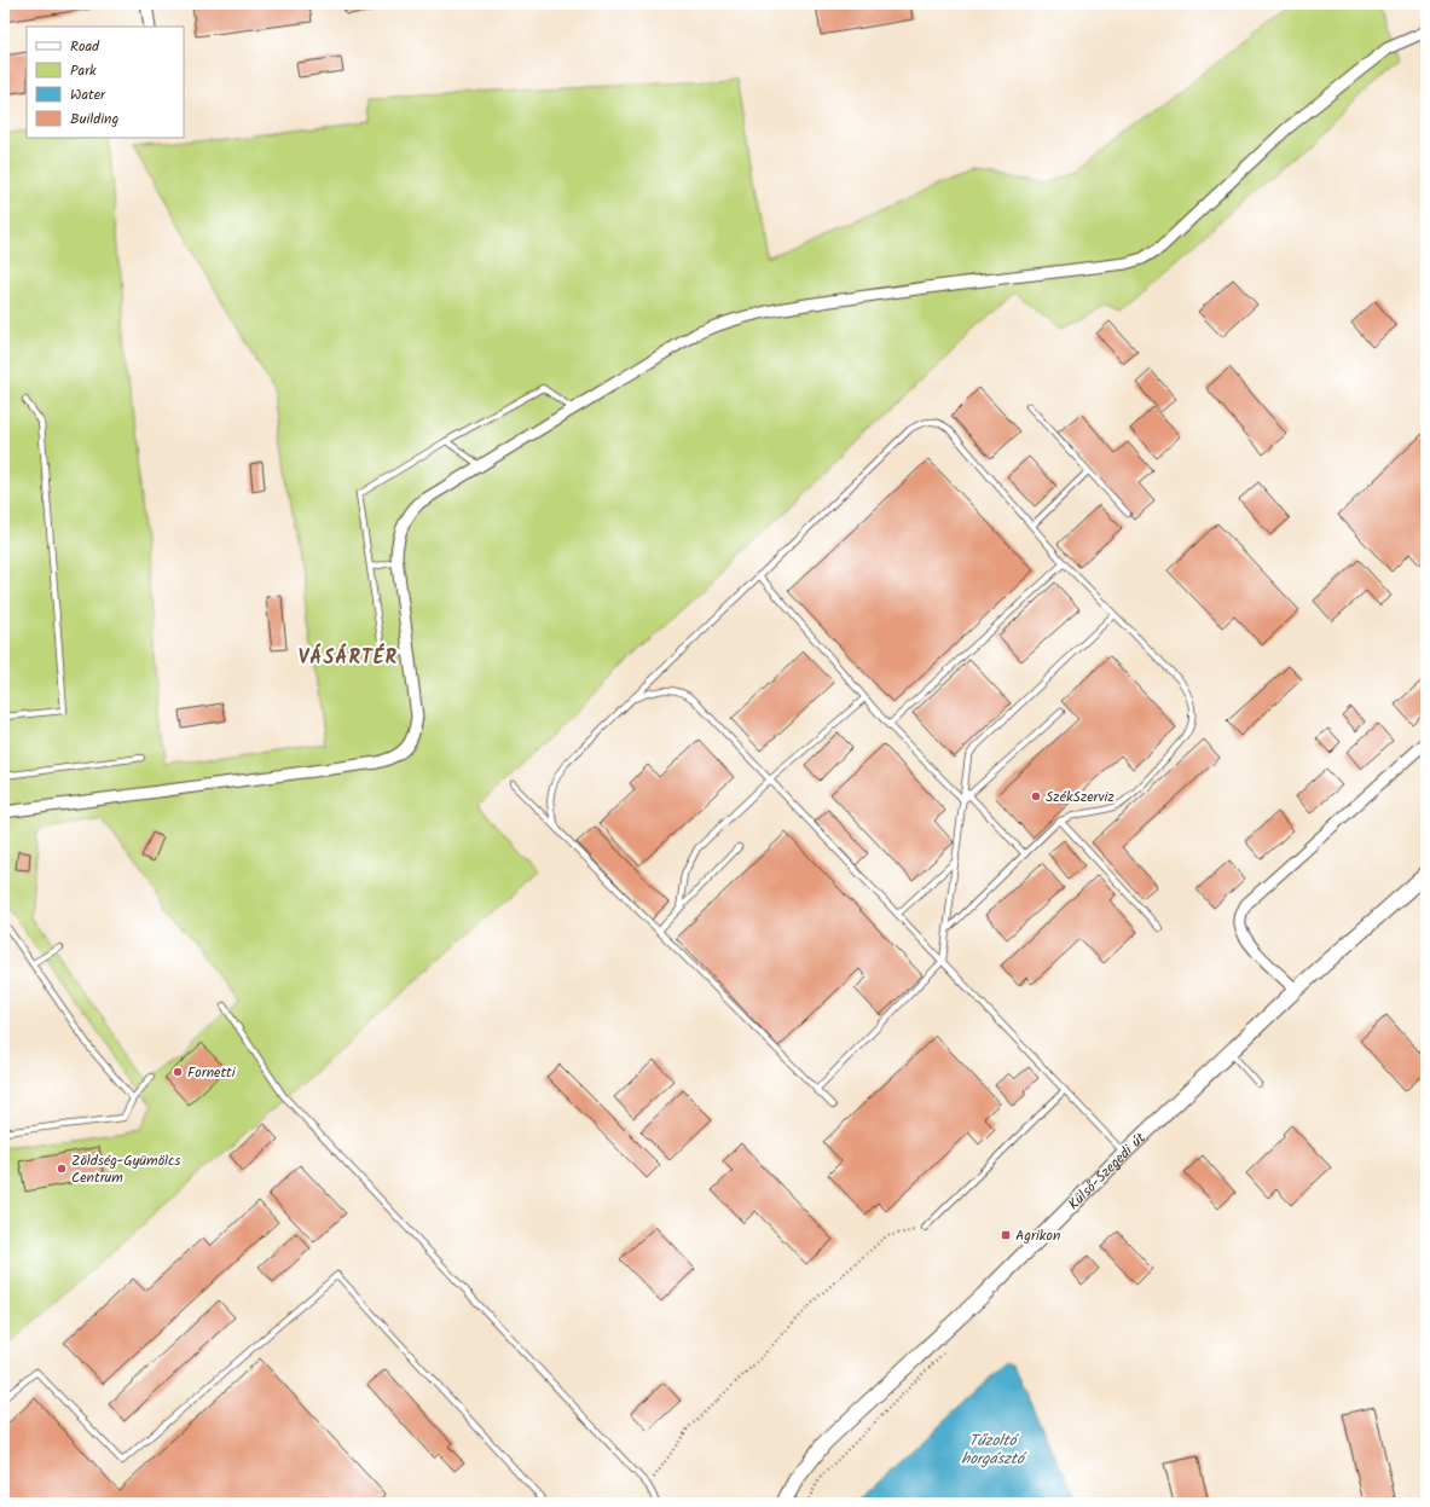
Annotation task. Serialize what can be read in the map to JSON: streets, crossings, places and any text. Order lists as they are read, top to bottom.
{
  "streets": {
    "street": ["Külső-Szegedi út"]
  },
  "districts": ["VÁSÁRTÉR"],
  "water": ["Tűzoltó horgásztó"],
  "places": {
    "other": ["SzékSzerviz", "Fornetti", "Zöldség-Gyümölcs Centrum"],
    "transit": ["Agrikon"]
  },
  "legend": [
    "Road",
    "Park",
    "Water",
    "Building"
  ]
}
